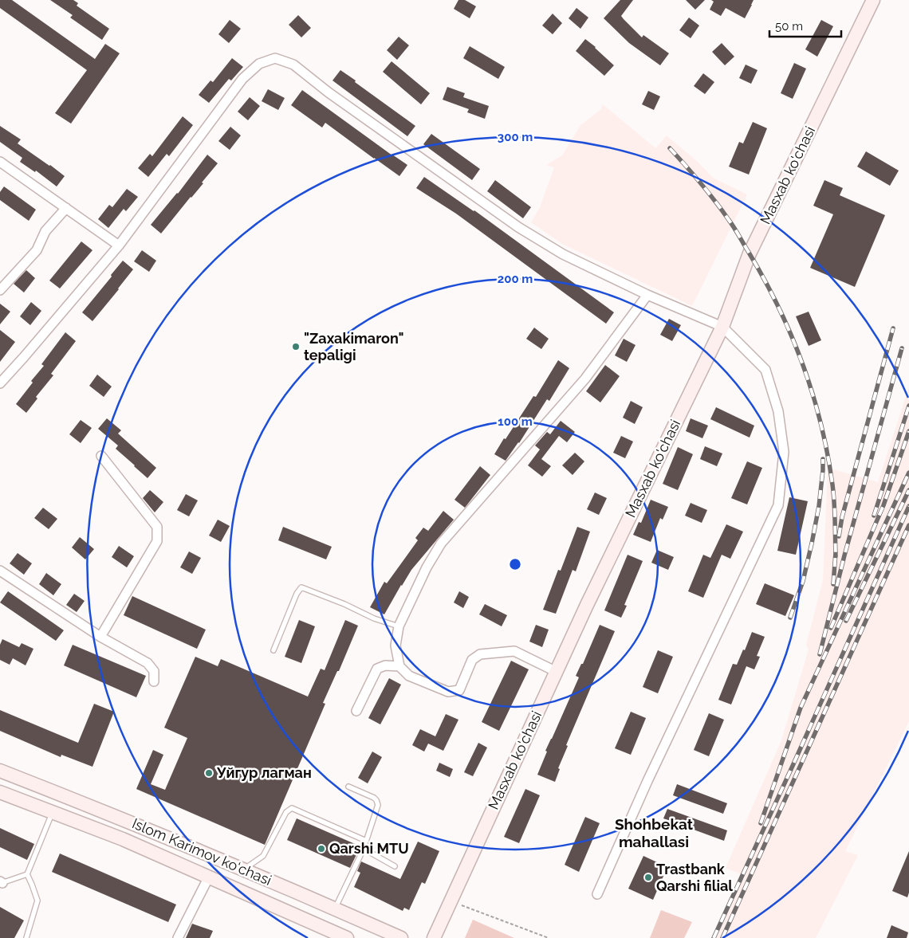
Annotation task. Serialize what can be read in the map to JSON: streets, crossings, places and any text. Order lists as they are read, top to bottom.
{
  "streets": {
    "main road": ["Masxab ko'chasi", "Islom Karimov ko‘chasi"]
  },
  "districts": ["Shohbekat mahallasi"],
  "places": [
    "\"Zaxakimaron\" tepaligi",
    "Уйгур лагман",
    "Qarshi MTU",
    "Trastbank Qarshi filial"
  ],
  "scale_bar": "50 m",
  "rings": ["300 m", "200 m", "100 m"]
}
